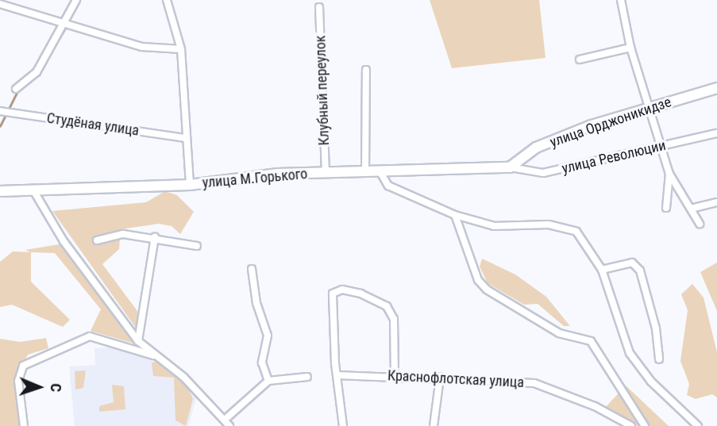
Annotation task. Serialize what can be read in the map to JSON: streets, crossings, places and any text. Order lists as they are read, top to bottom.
{
  "streets": {
    "street": [
      "Клубный переулок",
      "улица Орджоникидзе",
      "Студёная улица",
      "улица Революции",
      "улица М.Горького",
      "Краснофлотская улица"
    ]
  },
  "crossings": [
    ["Клубный переулок", "улица М.Горького"],
    ["улица Орджоникидзе", "улица Революции"],
    ["улица Орджоникидзе", "улица М.Горького"],
    ["улица Революции", "улица М.Горького"]
  ],
  "north": "right"
}
